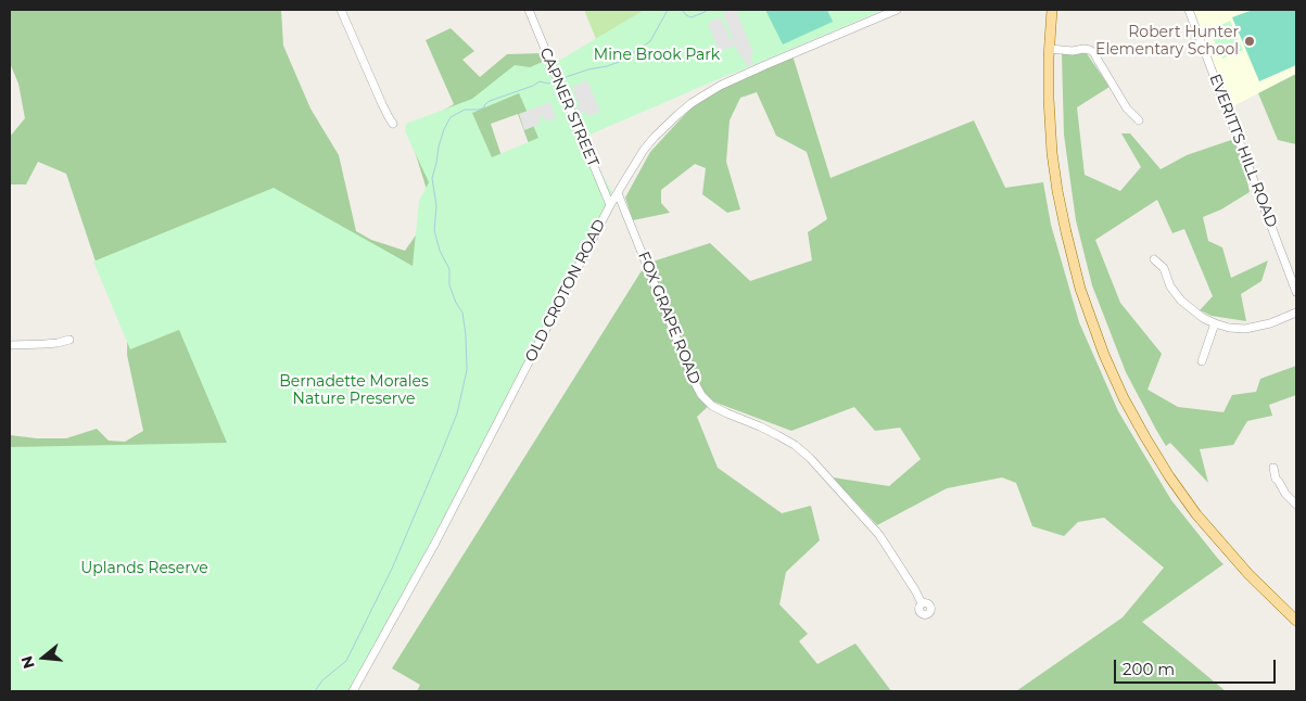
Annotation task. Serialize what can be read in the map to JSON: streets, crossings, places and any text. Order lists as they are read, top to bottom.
{
  "streets": {
    "street": [
      "CAPNER STREET",
      "EVERITTS HILL ROAD",
      "OLD CROTON ROAD",
      "FOX GRAPE ROAD"
    ]
  },
  "crossings": [
    ["CAPNER STREET", "OLD CROTON ROAD"],
    ["OLD CROTON ROAD", "FOX GRAPE ROAD"]
  ],
  "parks": ["Mine Brook Park", "Bernadette Morales Nature Preserve", "Uplands Reserve"],
  "places": ["Robert Hunter Elementary School"],
  "scale_bar": "200 m",
  "north": "left"
}
